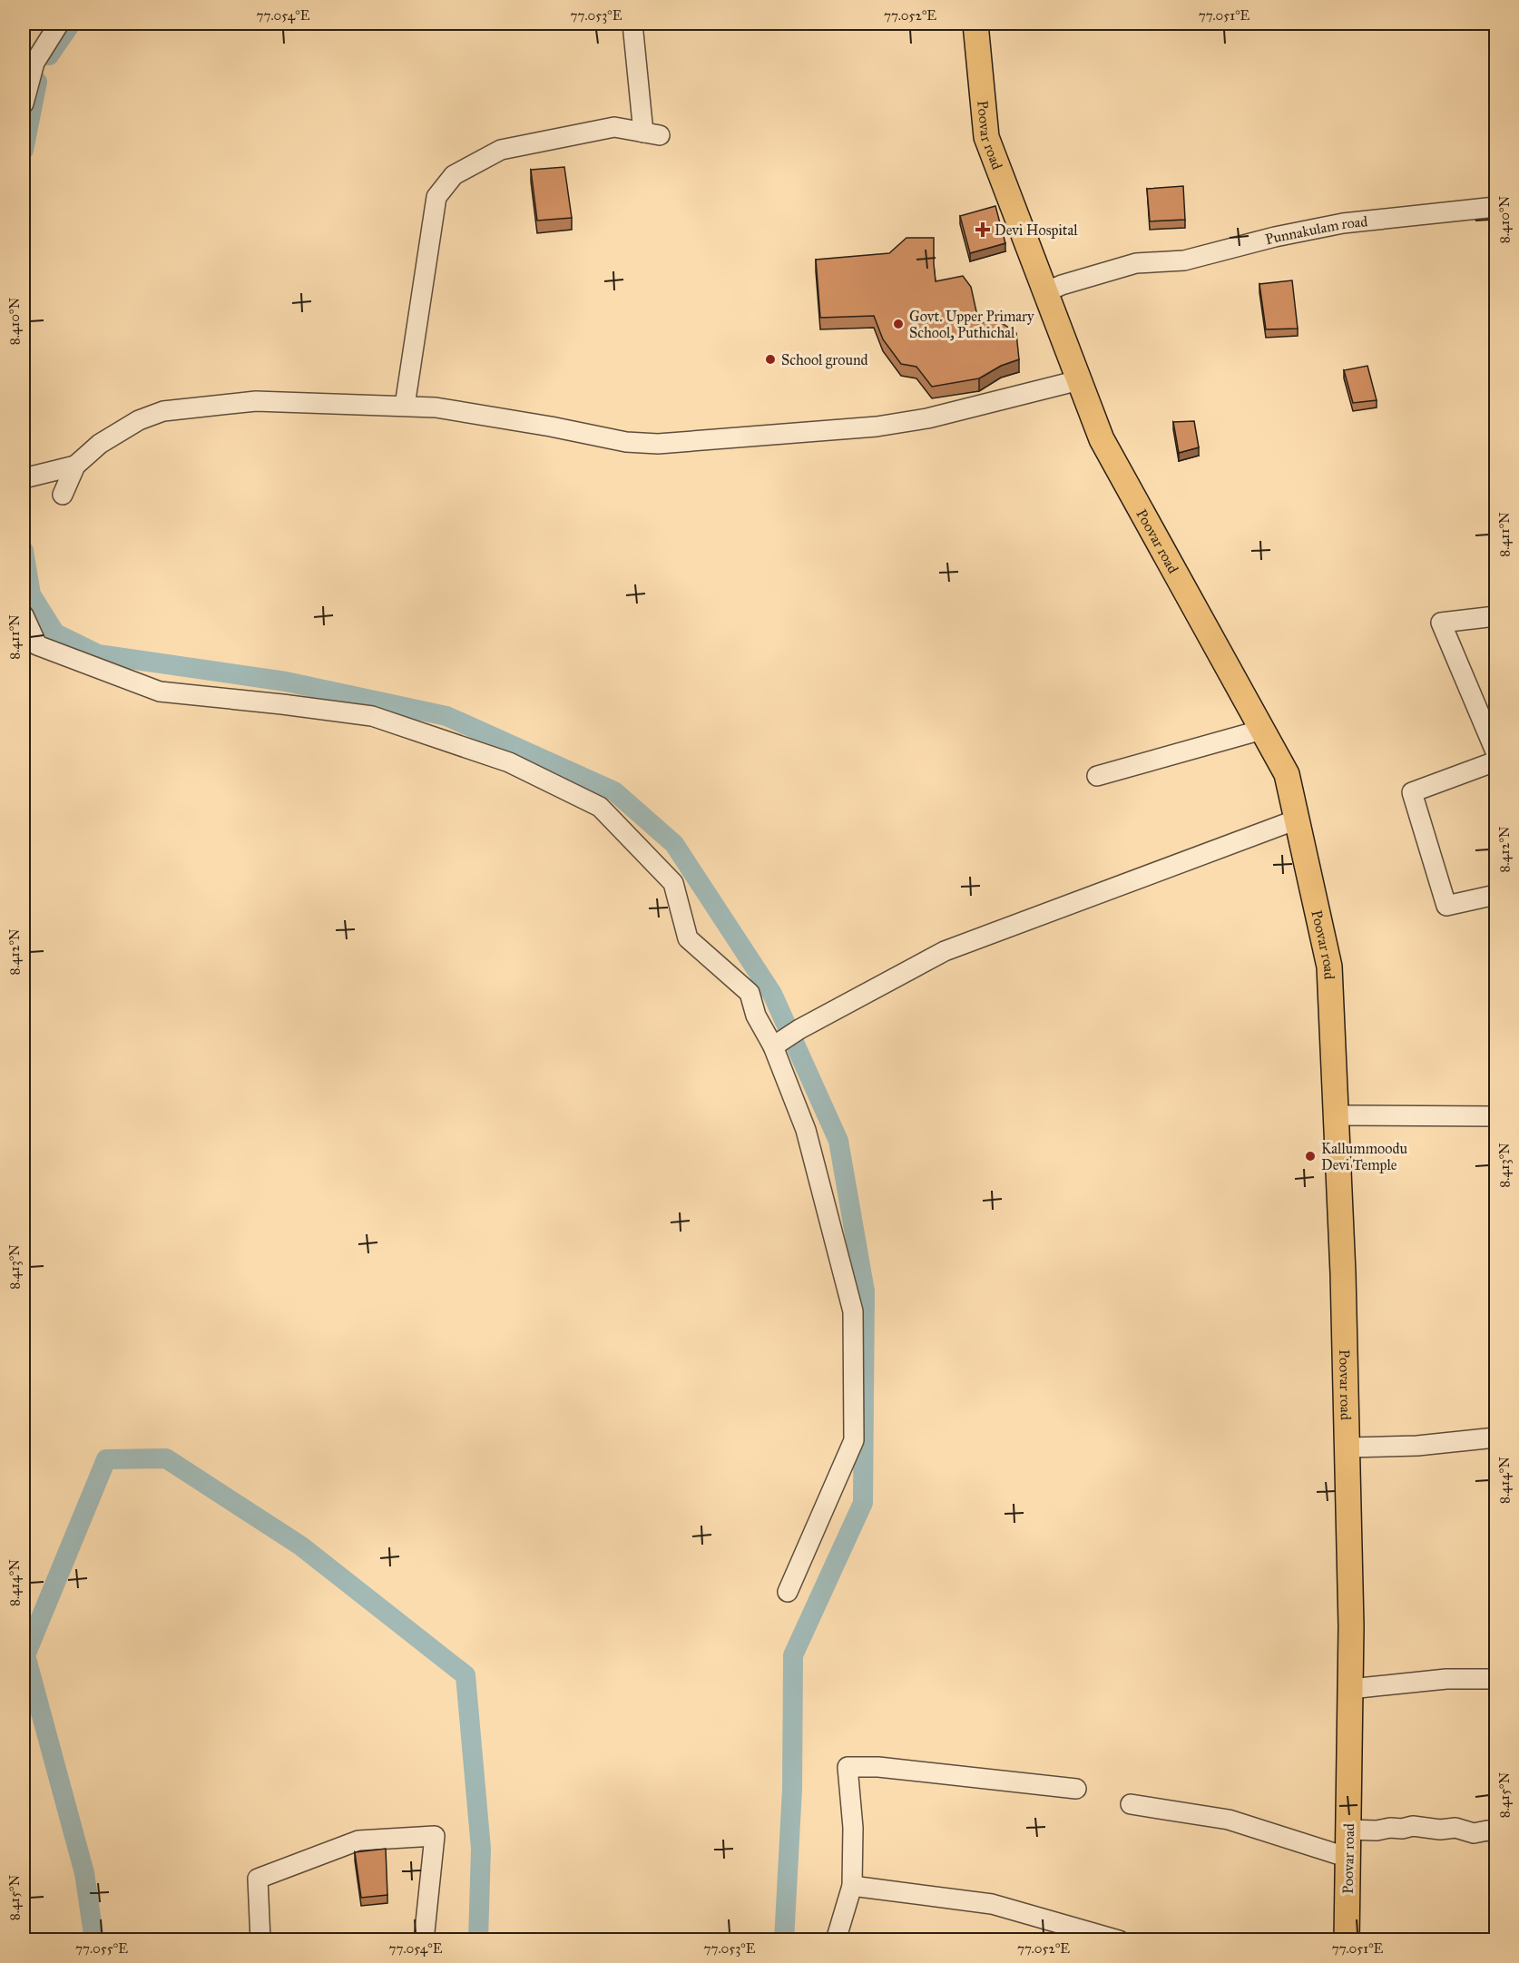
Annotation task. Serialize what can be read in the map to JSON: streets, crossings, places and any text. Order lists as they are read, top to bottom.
{
  "streets": {
    "main road": ["Poovar road"],
    "street": ["Punnakulam road"]
  },
  "crossings": [
    ["Poovar road", "Punnakulam road"]
  ],
  "places": {
    "health": ["Devi Hospital"],
    "other": ["Govt. Upper Primary School, Puthichal", "School ground", "Kallummoodu Devi Temple"]
  },
  "coordinates": [
    "77.054°E",
    "77.053°E",
    "77.052°E",
    "77.051°E",
    "8.410°N",
    "8.411°N",
    "8.412°N",
    "8.413°N",
    "8.414°N",
    "8.415°N",
    "77.055°E"
  ]
}
